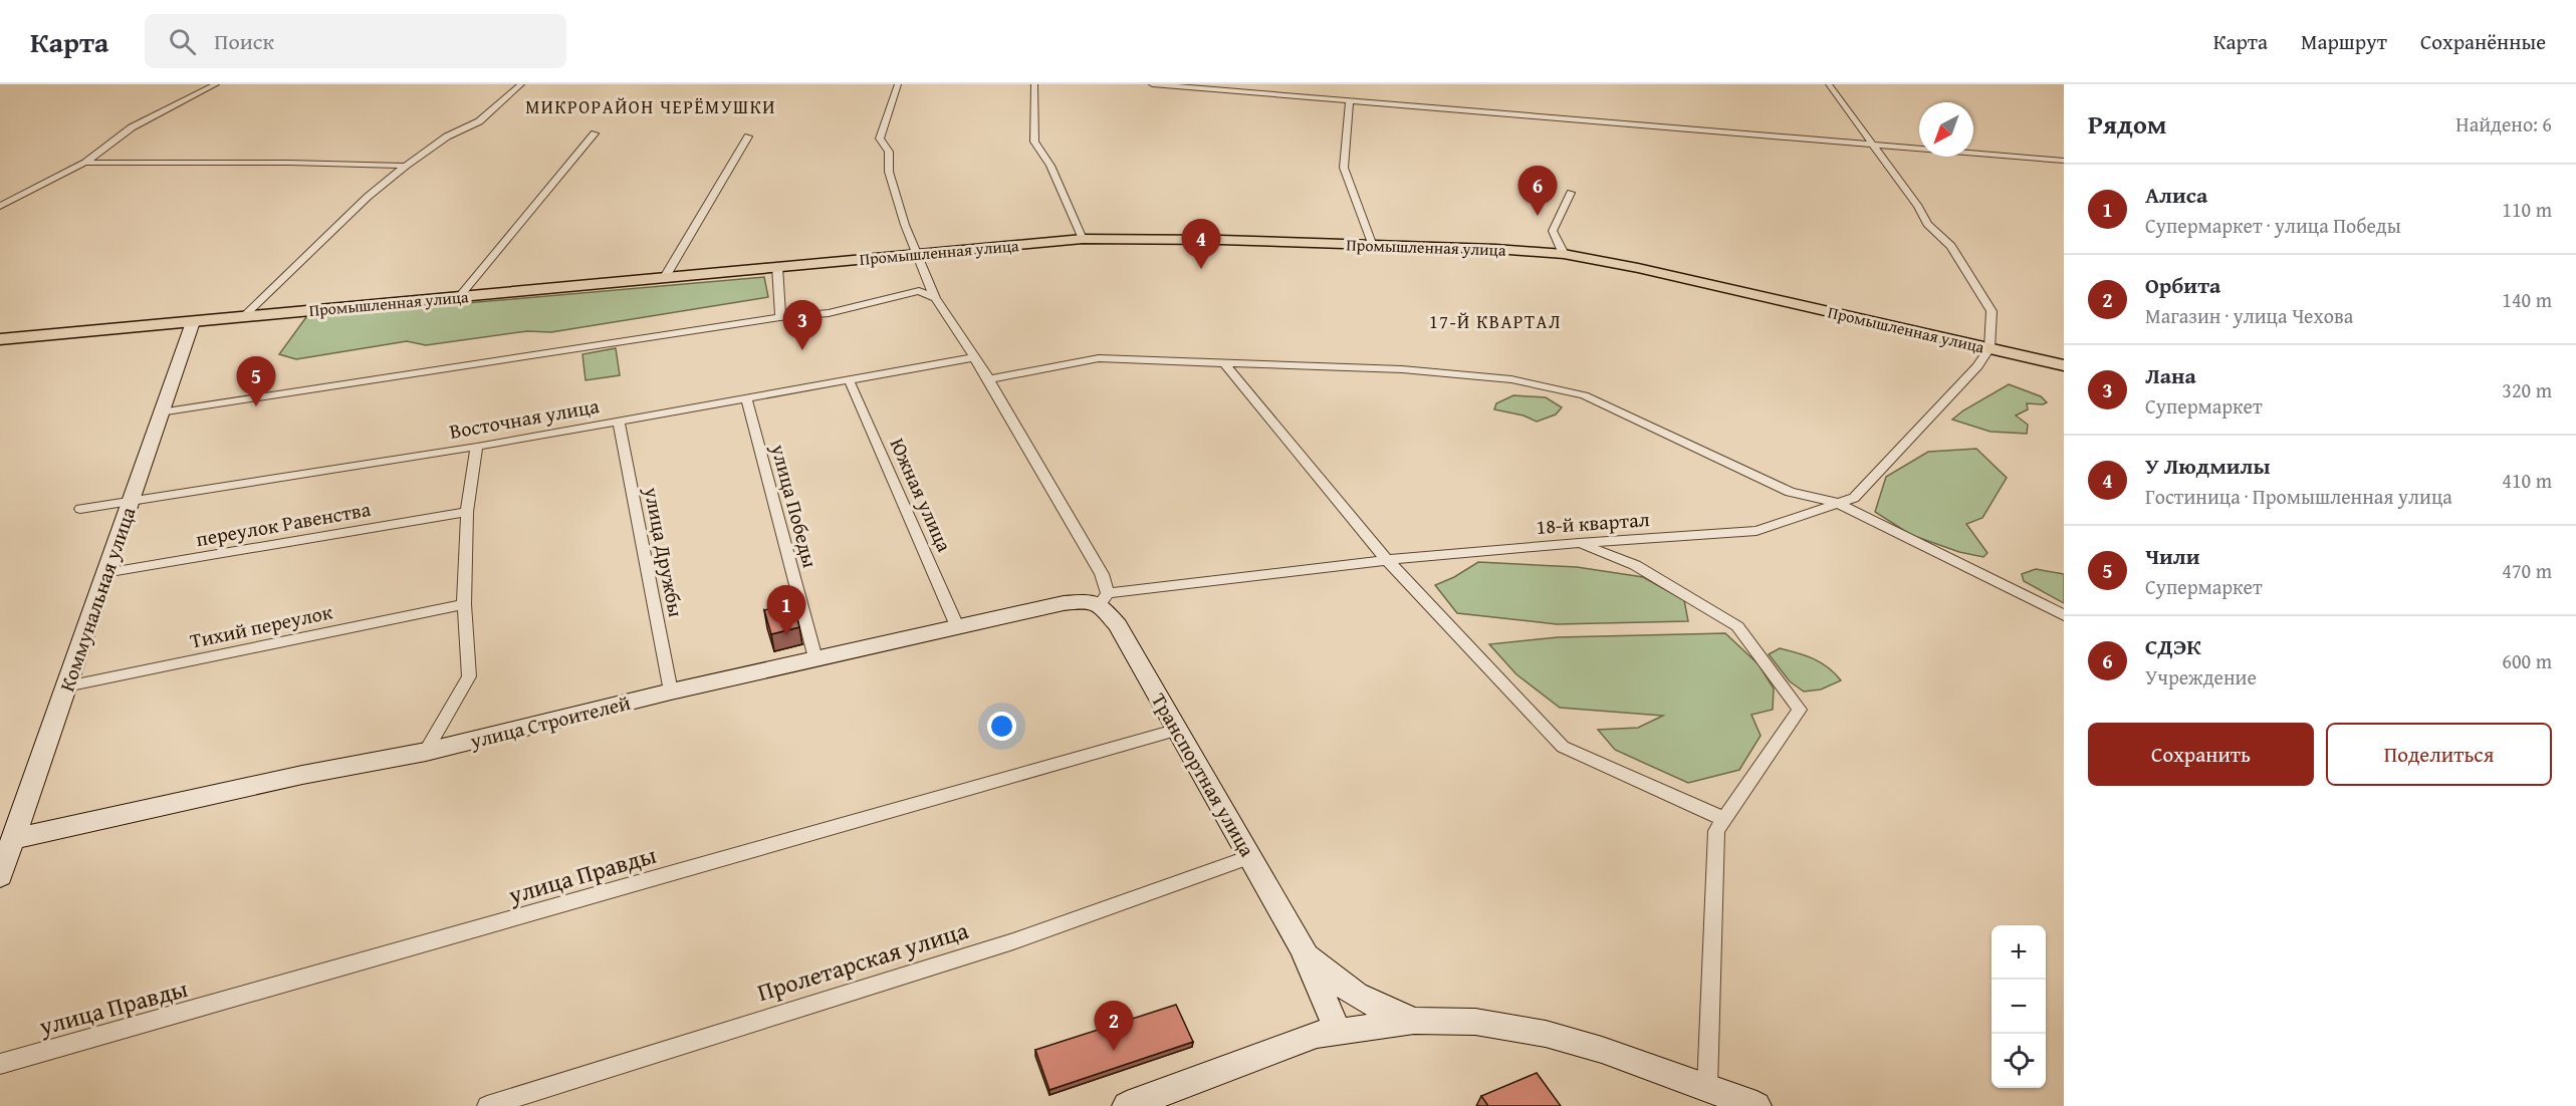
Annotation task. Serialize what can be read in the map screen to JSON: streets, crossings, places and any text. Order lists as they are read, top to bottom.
{
  "streets": {
    "main road": ["Промышленная улица"],
    "street": [
      "Восточная улица",
      "Южная улица",
      "улица Победы",
      "18-й квартал",
      "переулок Равенства",
      "улица Дружбы",
      "Коммунальная улица",
      "Тихий переулок",
      "улица Строителей",
      "Транспортная улица",
      "улица Правды",
      "Пролетарская улица"
    ]
  },
  "crossings": [
    ["Промышленная улица", "18-й квартал"],
    ["Промышленная улица", "Коммунальная улица"],
    ["Промышленная улица", "Транспортная улица"],
    ["Восточная улица", "Южная улица"],
    ["Восточная улица", "улица Победы"],
    ["Восточная улица", "улица Дружбы"],
    ["Восточная улица", "Коммунальная улица"],
    ["Восточная улица", "Транспортная улица"],
    ["Южная улица", "улица Строителей"],
    ["улица Победы", "улица Строителей"],
    ["18-й квартал", "улица Строителей"],
    ["18-й квартал", "Транспортная улица"],
    ["переулок Равенства", "Коммунальная улица"],
    ["улица Дружбы", "улица Строителей"],
    ["Коммунальная улица", "Тихий переулок"],
    ["Коммунальная улица", "улица Строителей"],
    ["улица Строителей", "Транспортная улица"],
    ["Транспортная улица", "улица Правды"],
    ["Транспортная улица", "Пролетарская улица"]
  ],
  "districts": ["МИКРОРАЙОН ЧЕРЁМУШКИ", "17-Й КВАРТАЛ"],
  "north": "bottom left",
  "page": {
    "header": "Карта",
    "search": "Поиск",
    "nav": ["Карта", "Маршрут", "Сохранённые"],
    "heading": ["Рядом", "Найдено: 6"],
    "list": [
      {
        "mark": "1",
        "name": "Алиса",
        "note": "Супермаркет · улица Победы",
        "value": "110 m"
      },
      {
        "mark": "2",
        "name": "Орбита",
        "note": "Магазин · улица Чехова",
        "value": "140 m"
      },
      {
        "mark": "3",
        "name": "Лана",
        "note": "Супермаркет",
        "value": "320 m"
      },
      {
        "mark": "4",
        "name": "У Людмилы",
        "note": "Гостиница · Промышленная улица",
        "value": "410 m"
      },
      {
        "mark": "5",
        "name": "Чили",
        "note": "Супермаркет",
        "value": "470 m"
      },
      {
        "mark": "6",
        "name": "СДЭК",
        "note": "Учреждение",
        "value": "600 m"
      }
    ],
    "pins": [
      "6",
      "4",
      "3",
      "5",
      "1",
      "2"
    ],
    "buttons": ["Сохранить", "Поделиться"],
    "map_buttons": ["+", "−"]
  }
}
